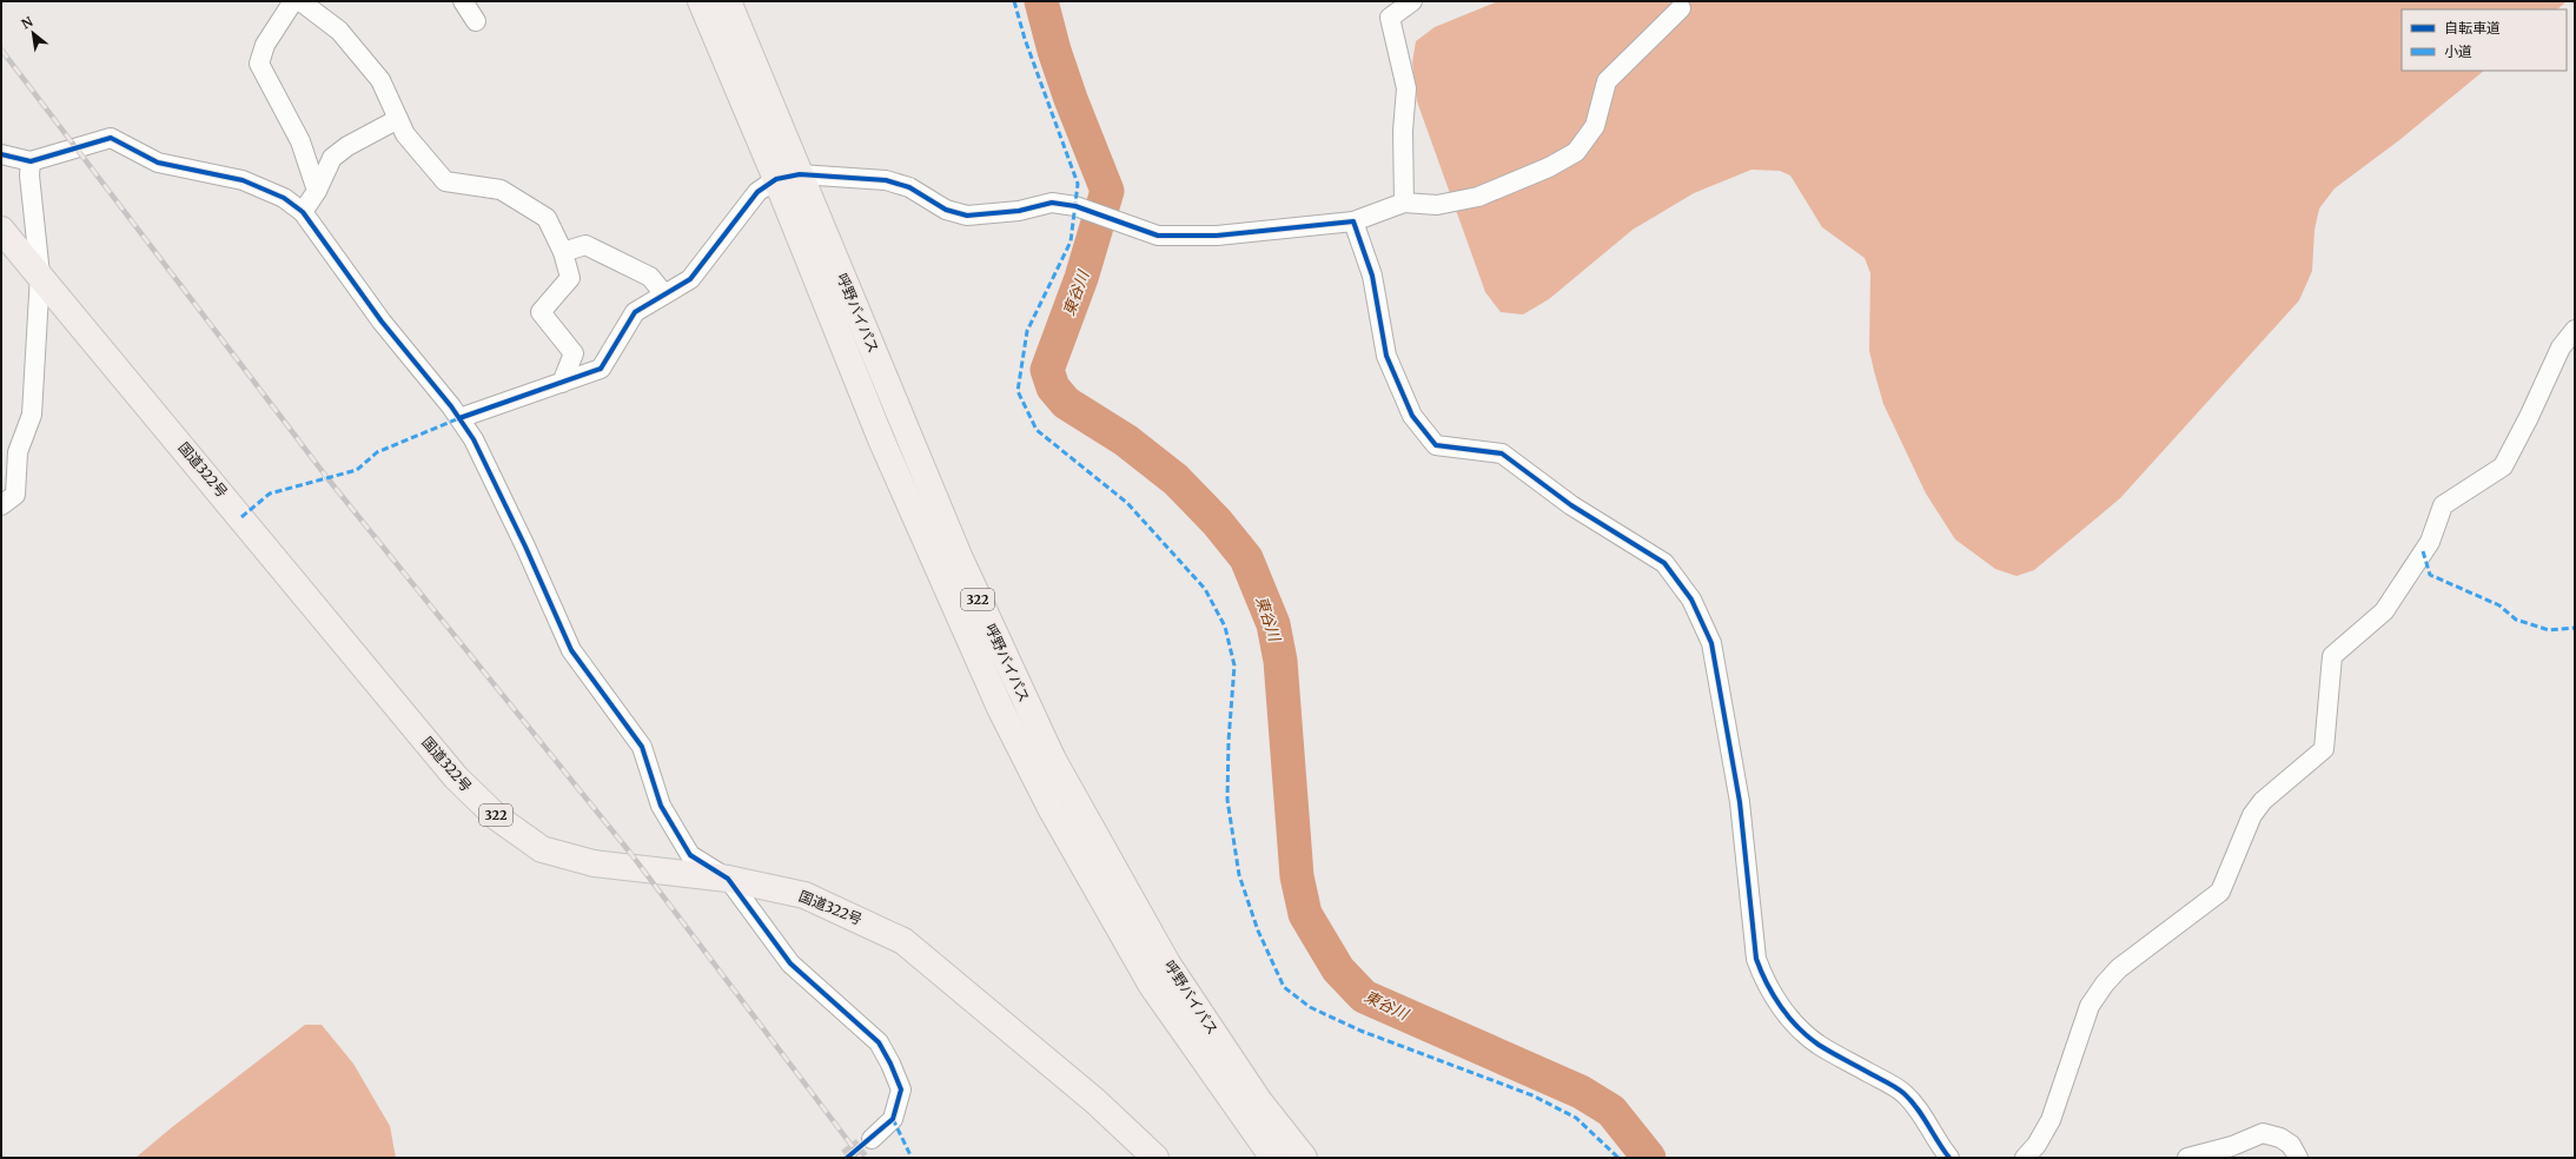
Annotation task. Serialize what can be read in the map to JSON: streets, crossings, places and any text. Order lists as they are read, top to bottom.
{
  "streets": {
    "highway": ["呼野バイパス", "国道322号", "322"]
  },
  "water": ["東谷川"],
  "legend": ["自転車道", "小道"],
  "north": "top left"
}
